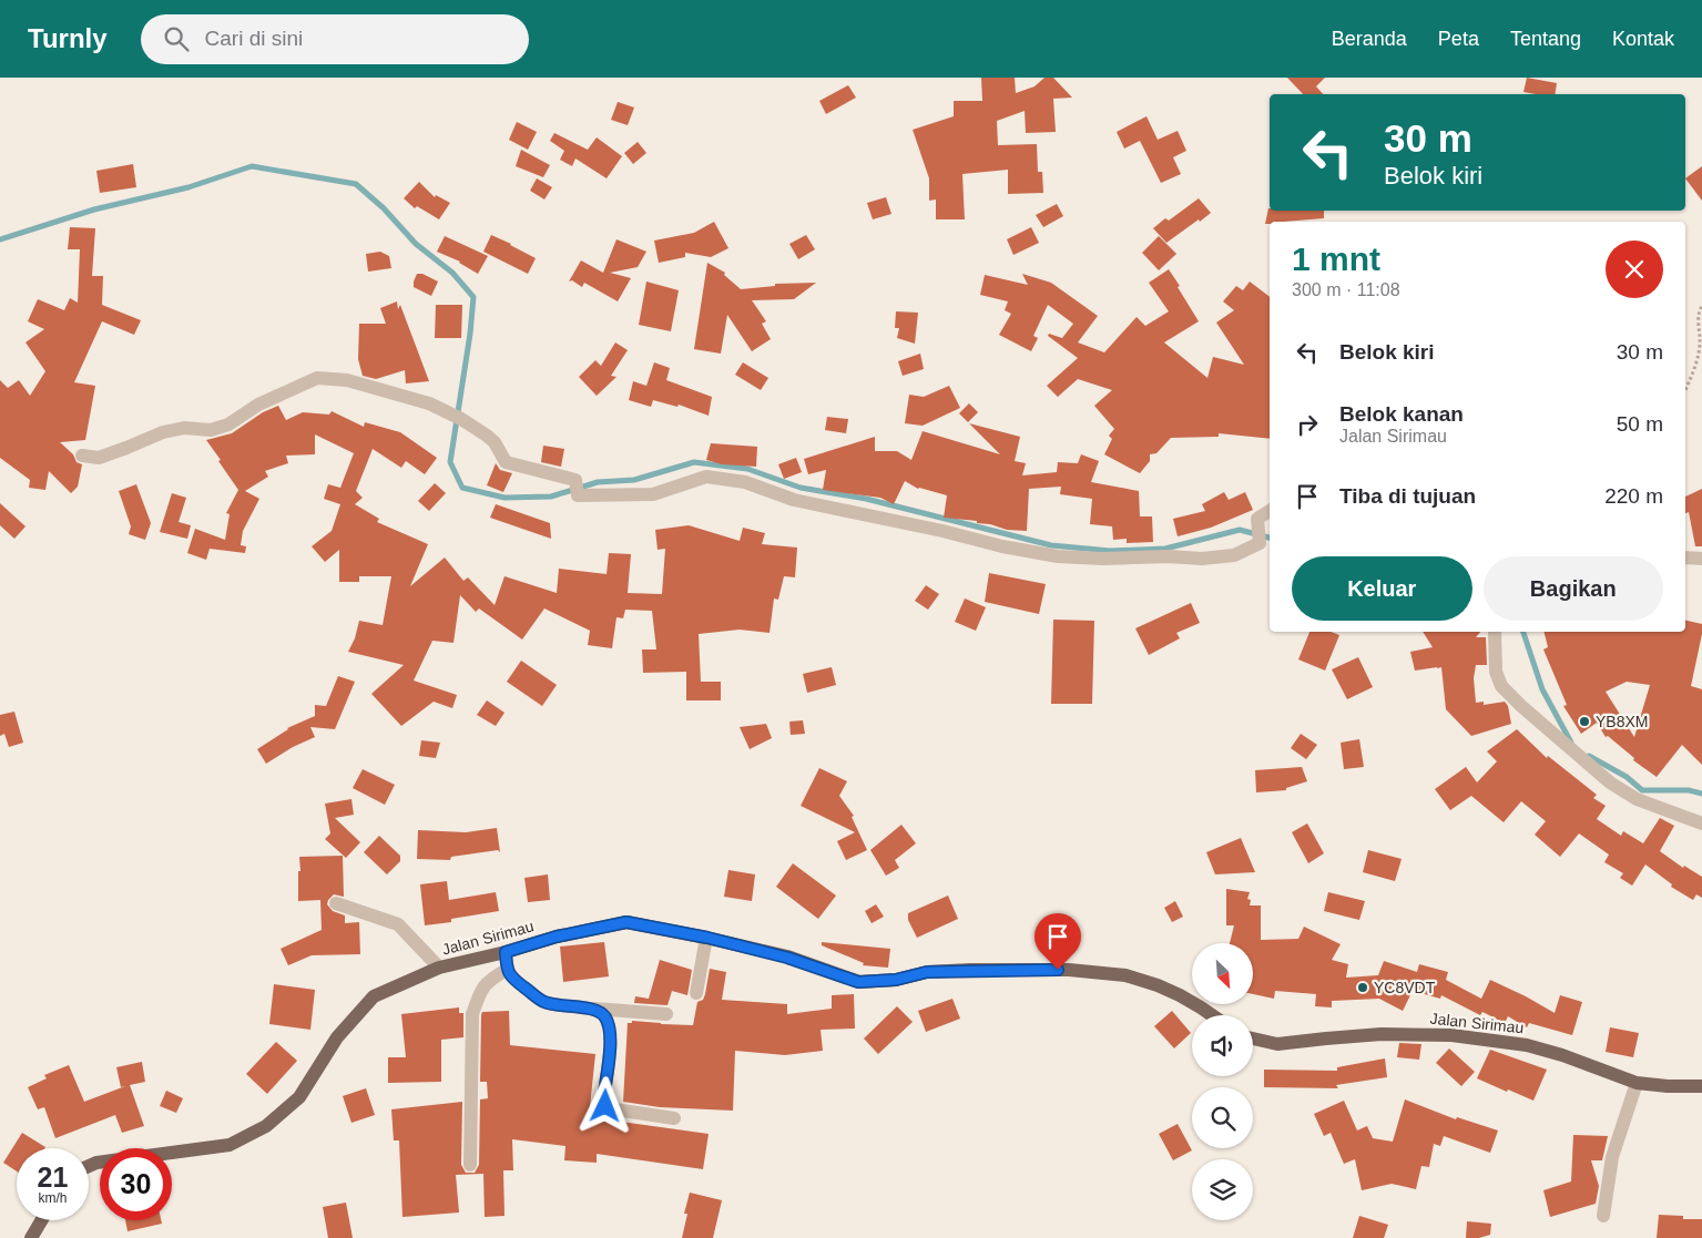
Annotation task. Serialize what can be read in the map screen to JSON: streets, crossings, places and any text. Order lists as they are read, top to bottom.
{
  "streets": {
    "main road": ["Jalan Sirimau"]
  },
  "places": ["YB8XM", "YC8VDT"],
  "north": "bottom right",
  "page": {
    "header": "Turnly",
    "search": "Cari di sini",
    "nav": [
      "Beranda",
      "Peta",
      "Tentang",
      "Kontak"
    ],
    "turn": ["30 m", "Belok kiri"],
    "heading": ["1 mnt", "300 m · 11:08"],
    "list": [
      {
        "name": "Belok kiri",
        "value": "30 m"
      },
      {
        "name": "Belok kanan",
        "note": "Jalan Sirimau",
        "value": "50 m"
      },
      {
        "name": "Tiba di tujuan",
        "value": "220 m"
      }
    ],
    "buttons": ["Keluar", "Bagikan"],
    "speed": "21 km/h",
    "limit": "30"
  }
}
